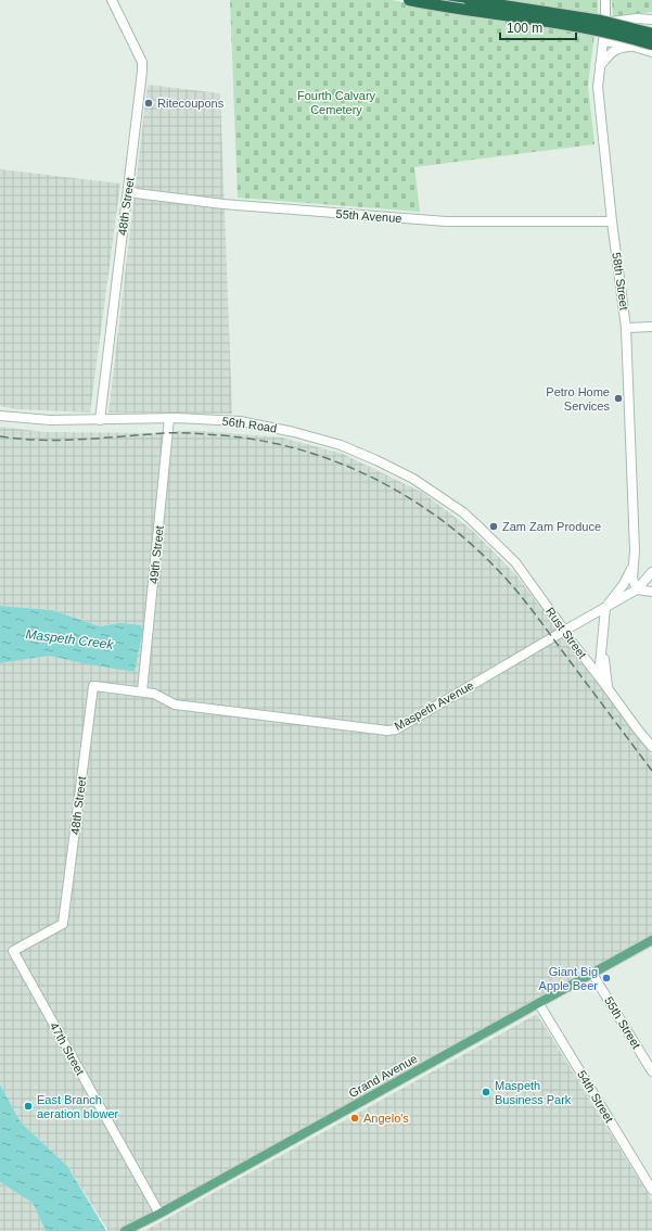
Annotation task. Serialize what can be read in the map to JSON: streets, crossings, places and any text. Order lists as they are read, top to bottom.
{
  "streets": {
    "main road": [
      "48th Street",
      "55th Avenue",
      "58th Street",
      "56th Road",
      "49th Street",
      "Rust Street",
      "Maspeth Avenue",
      "55th Street",
      "47th Street",
      "Grand Avenue",
      "54th Street"
    ]
  },
  "crossings": [
    ["48th Street", "55th Avenue"],
    ["48th Street", "56th Road"],
    ["48th Street", "Maspeth Avenue"],
    ["48th Street", "47th Street"],
    ["55th Avenue", "58th Street"],
    ["58th Street", "Maspeth Avenue"],
    ["56th Road", "49th Street"],
    ["56th Road", "Rust Street"],
    ["49th Street", "Maspeth Avenue"],
    ["Rust Street", "Maspeth Avenue"],
    ["55th Street", "Grand Avenue"],
    ["47th Street", "Grand Avenue"],
    ["Grand Avenue", "54th Street"]
  ],
  "water": ["Maspeth Creek"],
  "parks": ["Fourth Calvary Cemetery"],
  "places": [
    "Ritecoupons",
    "Petro Home Services",
    "Zam Zam Produce",
    "Giant Big Apple Beer",
    "Maspeth Business Park",
    "East Branch aeration blower",
    "Angelo's"
  ],
  "scale_bar": "100 m"
}
